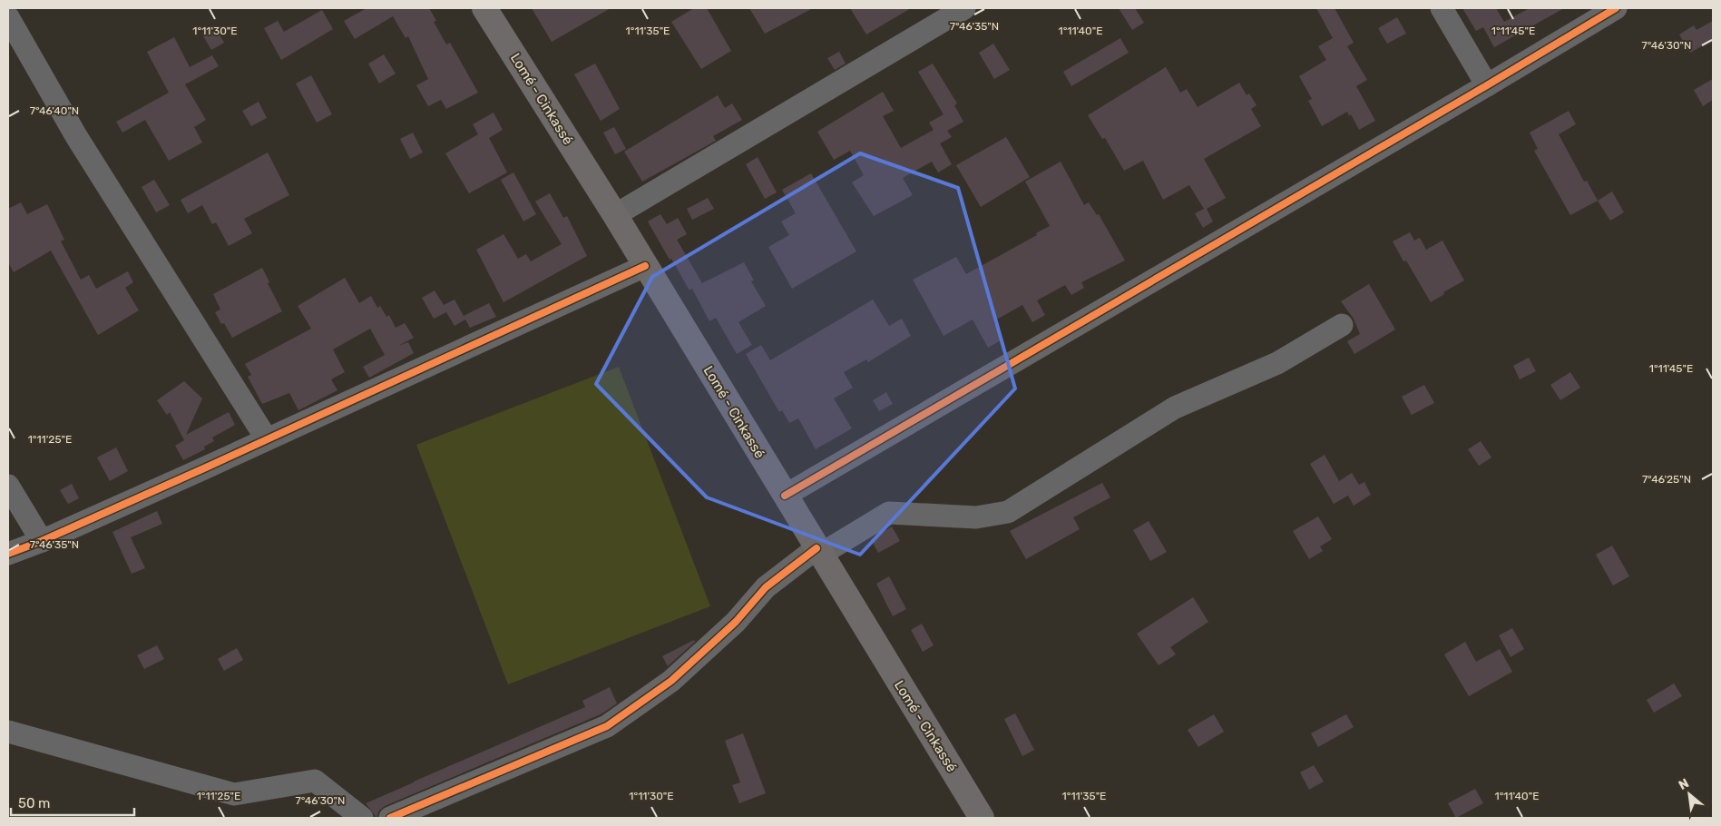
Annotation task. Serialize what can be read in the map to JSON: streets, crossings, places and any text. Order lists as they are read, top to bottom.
{
  "streets": {
    "highway": ["Lomé - Cinkassé"]
  },
  "scale_bar": "50 m",
  "north": "top left",
  "coordinates": [
    "7°46'35\"N",
    "1°11'30\"E",
    "1°11'35\"E",
    "1°11'40\"E",
    "1°11'45\"E",
    "7°46'30\"N",
    "7°46'40\"N",
    "1°11'25\"E",
    "7°46'25\"N"
  ]
}
